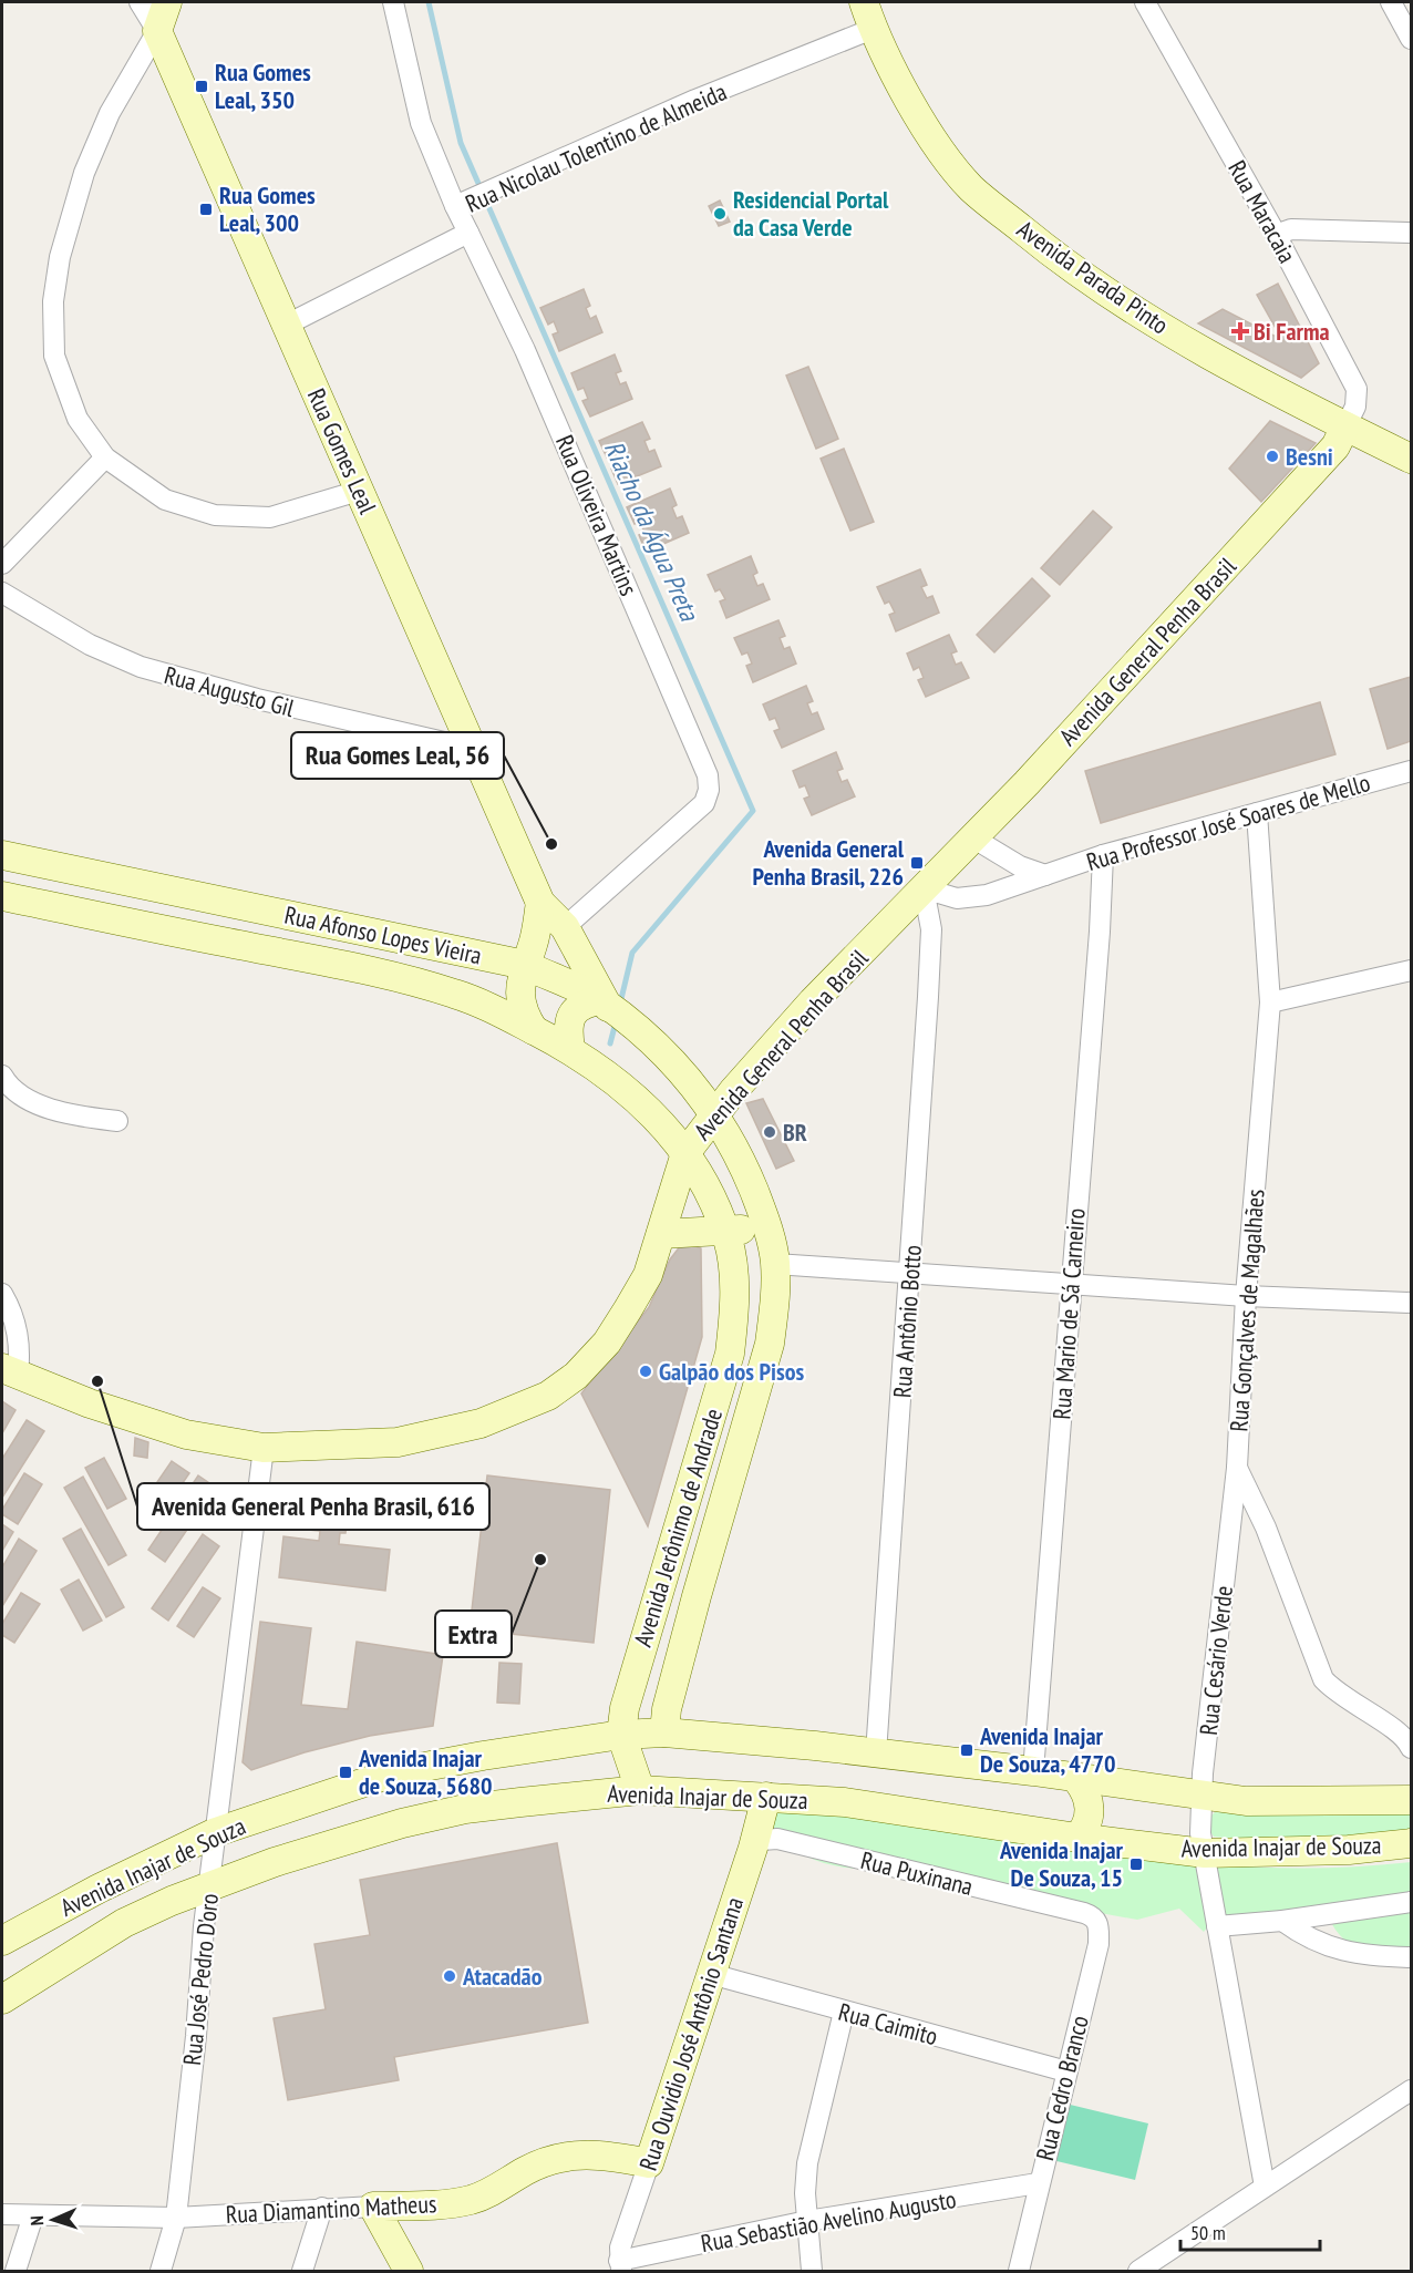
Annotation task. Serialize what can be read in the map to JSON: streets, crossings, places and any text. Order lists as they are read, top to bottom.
{
  "streets": {
    "main road": [
      "Avenida Parada Pinto",
      "Rua Gomes Leal",
      "Avenida General Penha Brasil",
      "Rua Afonso Lopes Vieira",
      "Avenida Jerônimo de Andrade",
      "Avenida Inajar de Souza",
      "Rua Ouvidio José Antônio Santana",
      "Rua Diamantino Matheus"
    ],
    "street": [
      "Rua Nicolau Tolentino de Almeida",
      "Rua Maracaia",
      "Rua Oliveira Martins",
      "Rua Augusto Gil",
      "Rua Professor José Soares de Mello",
      "Rua Gonçalves de Magalhães",
      "Rua Mario de Sá Carneiro",
      "Rua Antônio Botto",
      "Rua Cesário Verde",
      "Rua Puxinana",
      "Rua José Pedro D'oro",
      "Rua Caimito",
      "Rua Cedro Branco",
      "Rua Sebastião Avelino Augusto"
    ]
  },
  "crossings": [
    ["Rua Nicolau Tolentino de Almeida", "Avenida Parada Pinto"],
    ["Rua Nicolau Tolentino de Almeida", "Rua Gomes Leal"],
    ["Rua Nicolau Tolentino de Almeida", "Rua Oliveira Martins"],
    ["Rua Maracaia", "Avenida Parada Pinto"],
    ["Rua Maracaia", "Avenida General Penha Brasil"],
    ["Avenida Parada Pinto", "Avenida General Penha Brasil"],
    ["Rua Gomes Leal", "Rua Oliveira Martins"],
    ["Rua Gomes Leal", "Rua Augusto Gil"],
    ["Rua Gomes Leal", "Rua Afonso Lopes Vieira"],
    ["Avenida General Penha Brasil", "Rua Professor José Soares de Mello"],
    ["Avenida General Penha Brasil", "Rua Afonso Lopes Vieira"],
    ["Avenida General Penha Brasil", "Rua Antônio Botto"],
    ["Avenida General Penha Brasil", "Avenida Jerônimo de Andrade"],
    ["Avenida General Penha Brasil", "Rua José Pedro D'oro"],
    ["Rua Professor José Soares de Mello", "Rua Gonçalves de Magalhães"],
    ["Rua Professor José Soares de Mello", "Rua Mario de Sá Carneiro"],
    ["Rua Professor José Soares de Mello", "Rua Antônio Botto"],
    ["Rua Afonso Lopes Vieira", "Avenida Jerônimo de Andrade"],
    ["Rua Gonçalves de Magalhães", "Rua Cesário Verde"],
    ["Rua Mario de Sá Carneiro", "Avenida Inajar de Souza"],
    ["Rua Antônio Botto", "Avenida Inajar de Souza"],
    ["Avenida Jerônimo de Andrade", "Avenida Inajar de Souza"],
    ["Rua Cesário Verde", "Avenida Inajar de Souza"],
    ["Avenida Inajar de Souza", "Rua José Pedro D'oro"],
    ["Avenida Inajar de Souza", "Rua Ouvidio José Antônio Santana"],
    ["Rua Puxinana", "Rua Ouvidio José Antônio Santana"],
    ["Rua Puxinana", "Rua Cedro Branco"],
    ["Rua José Pedro D'oro", "Rua Diamantino Matheus"],
    ["Rua Caimito", "Rua Ouvidio José Antônio Santana"],
    ["Rua Caimito", "Rua Cedro Branco"],
    ["Rua Ouvidio José Antônio Santana", "Rua Diamantino Matheus"],
    ["Rua Ouvidio José Antônio Santana", "Rua Sebastião Avelino Augusto"],
    ["Rua Cedro Branco", "Rua Sebastião Avelino Augusto"]
  ],
  "water": ["Riacho da Água Preta"],
  "places": {
    "transit": [
      "Rua Gomes Leal, 350",
      "Rua Gomes Leal, 300",
      "Avenida General Penha Brasil, 226",
      "Avenida Inajar De Souza, 4770",
      "Avenida Inajar de Souza, 5680",
      "Avenida Inajar De Souza, 15"
    ],
    "other": [
      "Residencial Portal da Casa Verde",
      "Besni",
      "Rua Gomes Leal, 56",
      "BR",
      "Galpão dos Pisos",
      "Avenida General Penha Brasil, 616",
      "Extra",
      "Atacadão"
    ],
    "health": ["Bi Farma"]
  },
  "scale_bar": "50 m",
  "north": "left"
}
